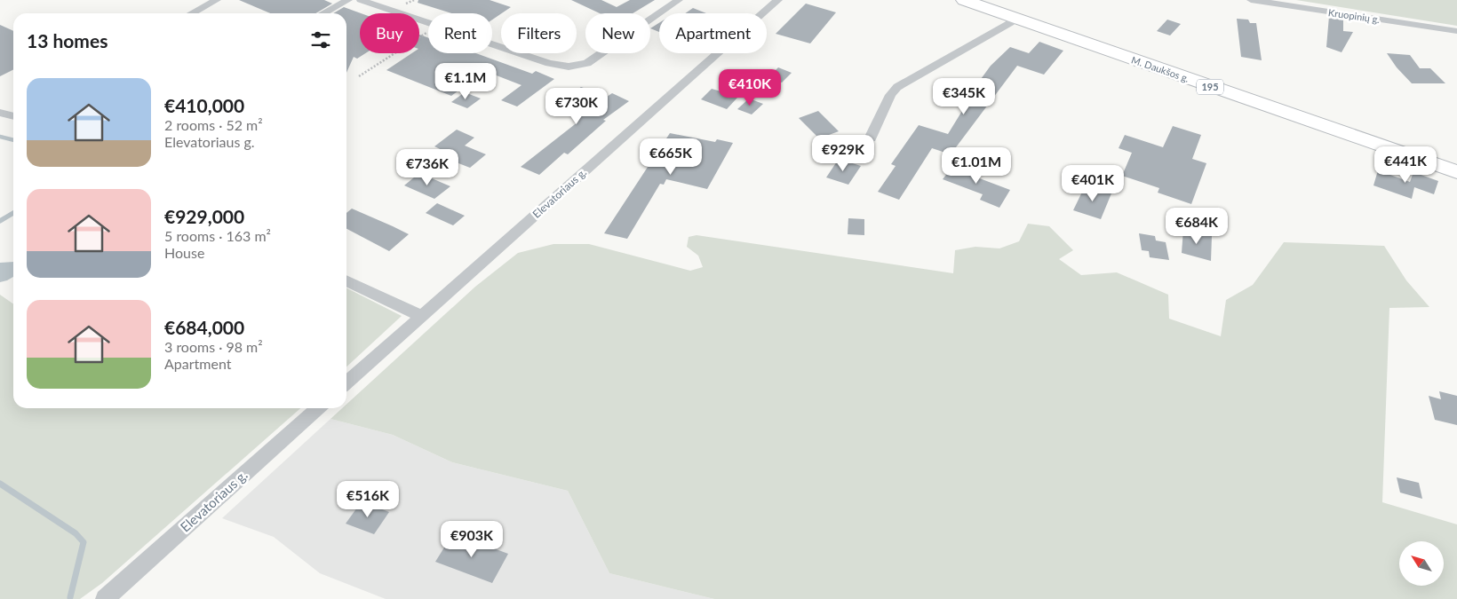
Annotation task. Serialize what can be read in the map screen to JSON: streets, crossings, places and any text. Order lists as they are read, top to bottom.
{
  "streets": {
    "main road": ["M. Daukšos g.", "195"],
    "street": ["Kruopinių g.", "Elevatoriaus g."]
  },
  "north": "top left",
  "page": {
    "chip": [
      "Buy",
      "Rent",
      "Filters",
      "New",
      "Apartment"
    ],
    "heading": "13 homes",
    "price": [
      "€1.1M",
      "€410K",
      "€345K",
      "€730K",
      "€929K",
      "€665K",
      "€441K",
      "€1.01M",
      "€736K",
      "€401K",
      "€684K",
      "€516K",
      "€903K"
    ],
    "list": [
      {
        "name": "€410,000",
        "note": "2 rooms · 52 m² · Elevatoriaus g."
      },
      {
        "name": "€929,000",
        "note": "5 rooms · 163 m² · House"
      },
      {
        "name": "€684,000",
        "note": "3 rooms · 98 m² · Apartment"
      }
    ]
  }
}
